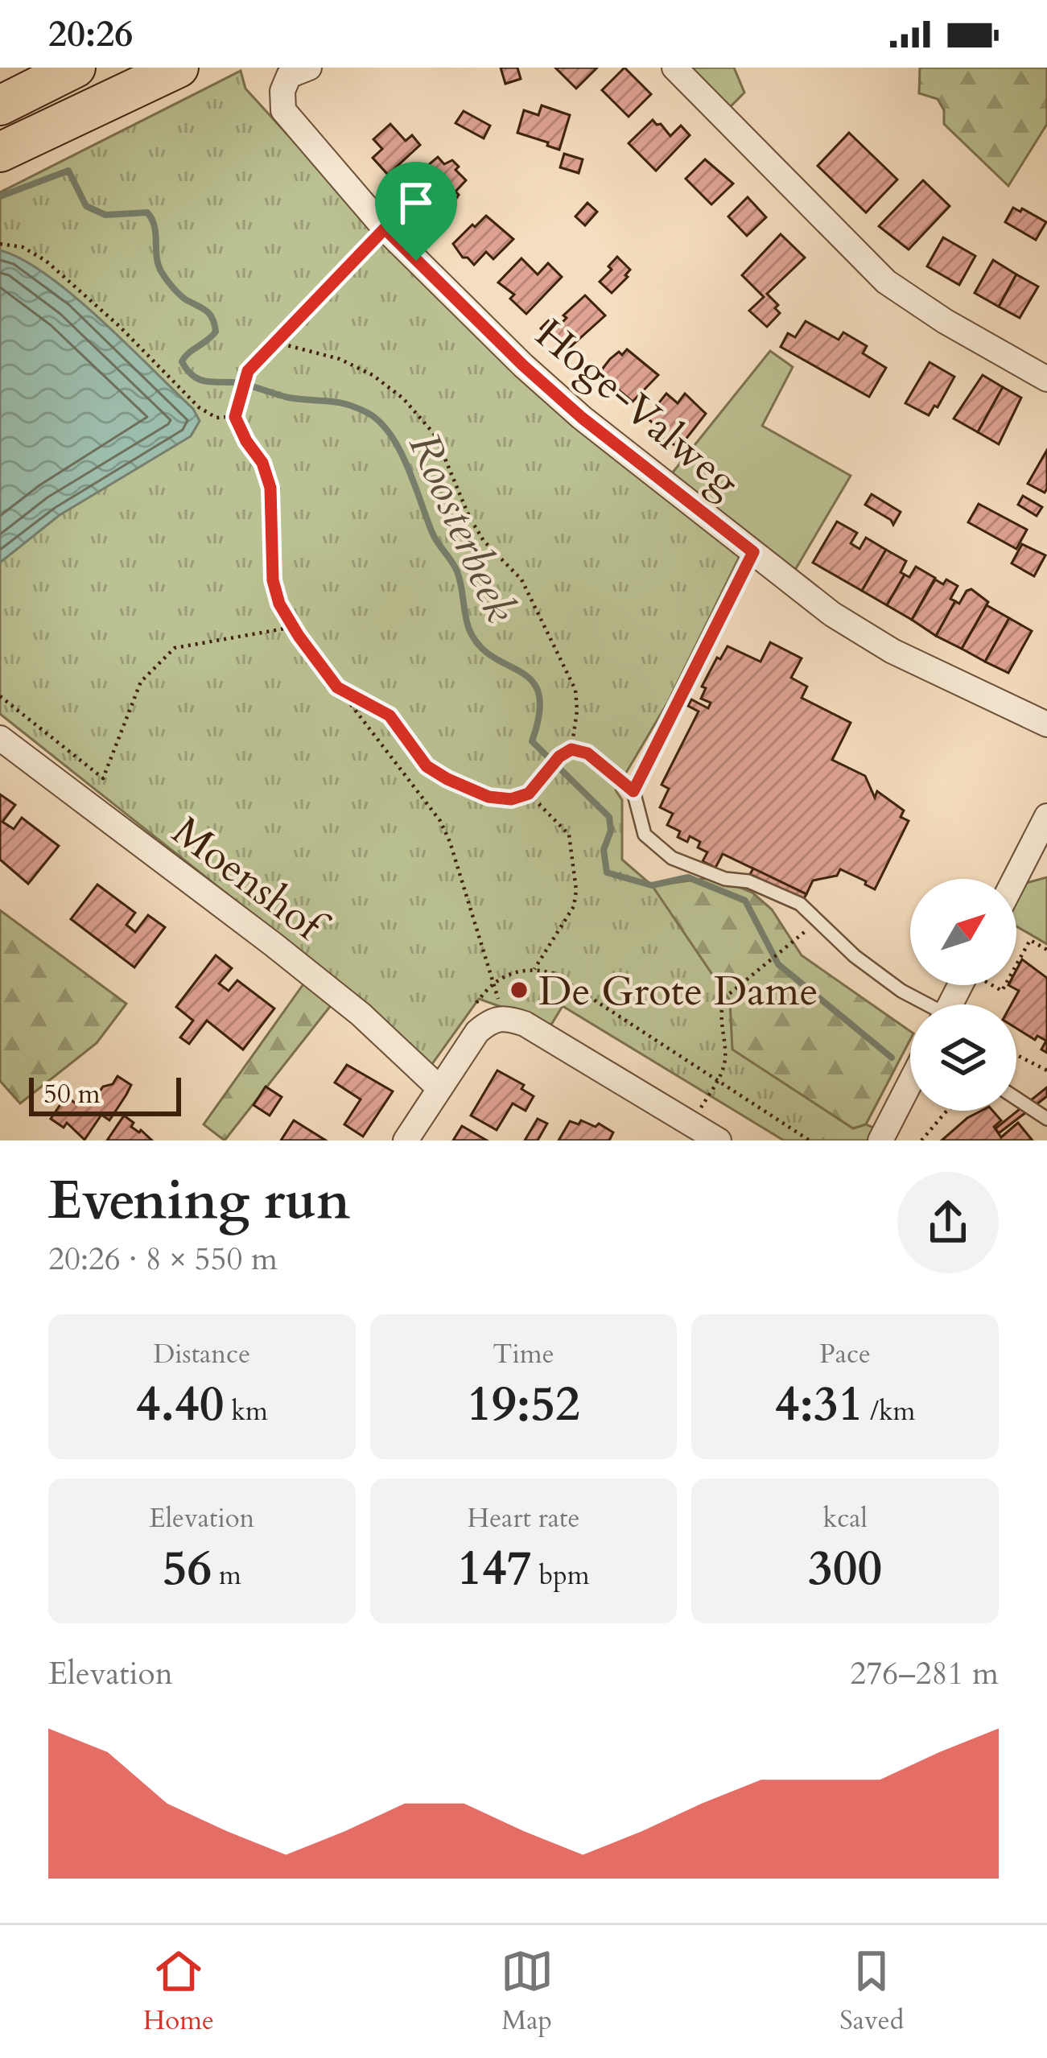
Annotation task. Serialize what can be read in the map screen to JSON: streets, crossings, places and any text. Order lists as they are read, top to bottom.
{
  "streets": {
    "street": ["Hoge-Valweg", "Moenshof"]
  },
  "water": ["Roosterbeek"],
  "places": ["De Grote Dame"],
  "scale_bar": "50 m",
  "north": "top right",
  "page": {
    "status": "20:26",
    "scale": "50 m",
    "heading": ["Evening run", "20:26 · 8 × 550 m"],
    "stats": [
      ["Distance", "4.40 km"],
      ["Time", "19:52"],
      ["Pace", "4:31 /km"],
      ["Elevation", "56 m"],
      ["Heart rate", "147 bpm"],
      ["kcal", "300"]
    ],
    "chart": ["Elevation", "276–281 m"],
    "tabs": ["Home", "Map", "Saved"]
  }
}
